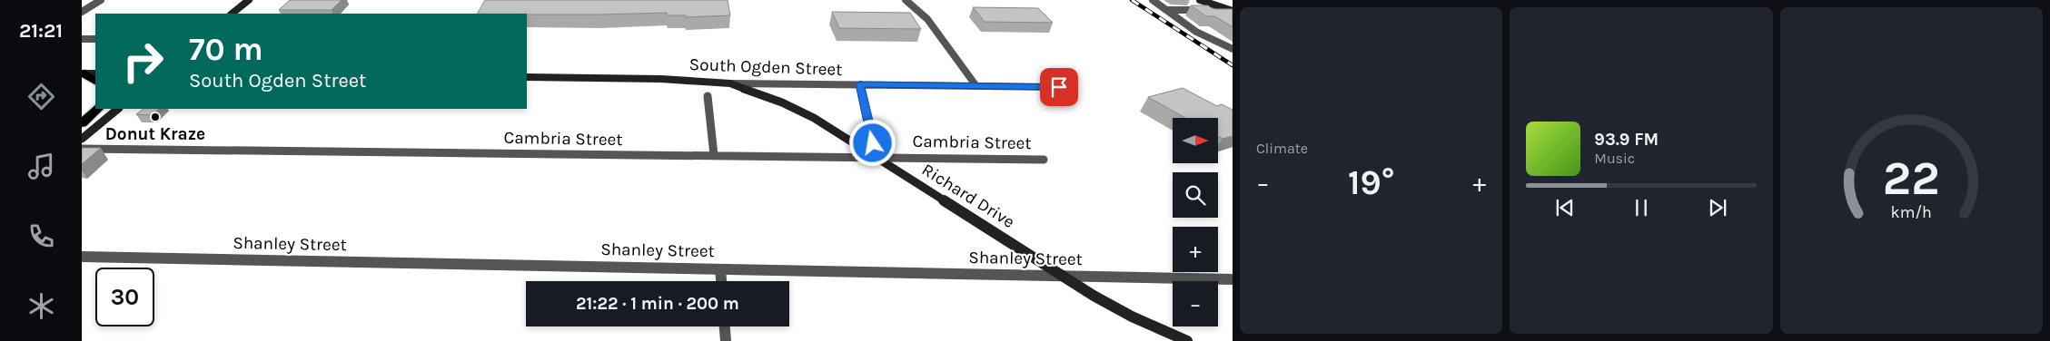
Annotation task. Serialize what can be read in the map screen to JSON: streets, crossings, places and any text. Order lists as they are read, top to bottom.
{
  "streets": {
    "street": [
      "South Ogden Street",
      "Cambria Street",
      "Richard Drive",
      "Shanley Street"
    ]
  },
  "crossings": [
    ["South Ogden Street", "Richard Drive"],
    ["Cambria Street", "Richard Drive"],
    ["Richard Drive", "Shanley Street"]
  ],
  "places": ["Donut Kraze"],
  "north": "right",
  "page": {
    "tabs": "21:21",
    "tile": "Climate",
    "turn": ["70 m", "South Ogden Street"],
    "map_buttons": ["+", "−"],
    "song": ["93.9 FM", "Music"],
    "heat": ["−", "19°", "+"],
    "limit": "30",
    "trip": "21:22 · 1 min · 200 m",
    "gauge": ["22", "km/h"]
  }
}
